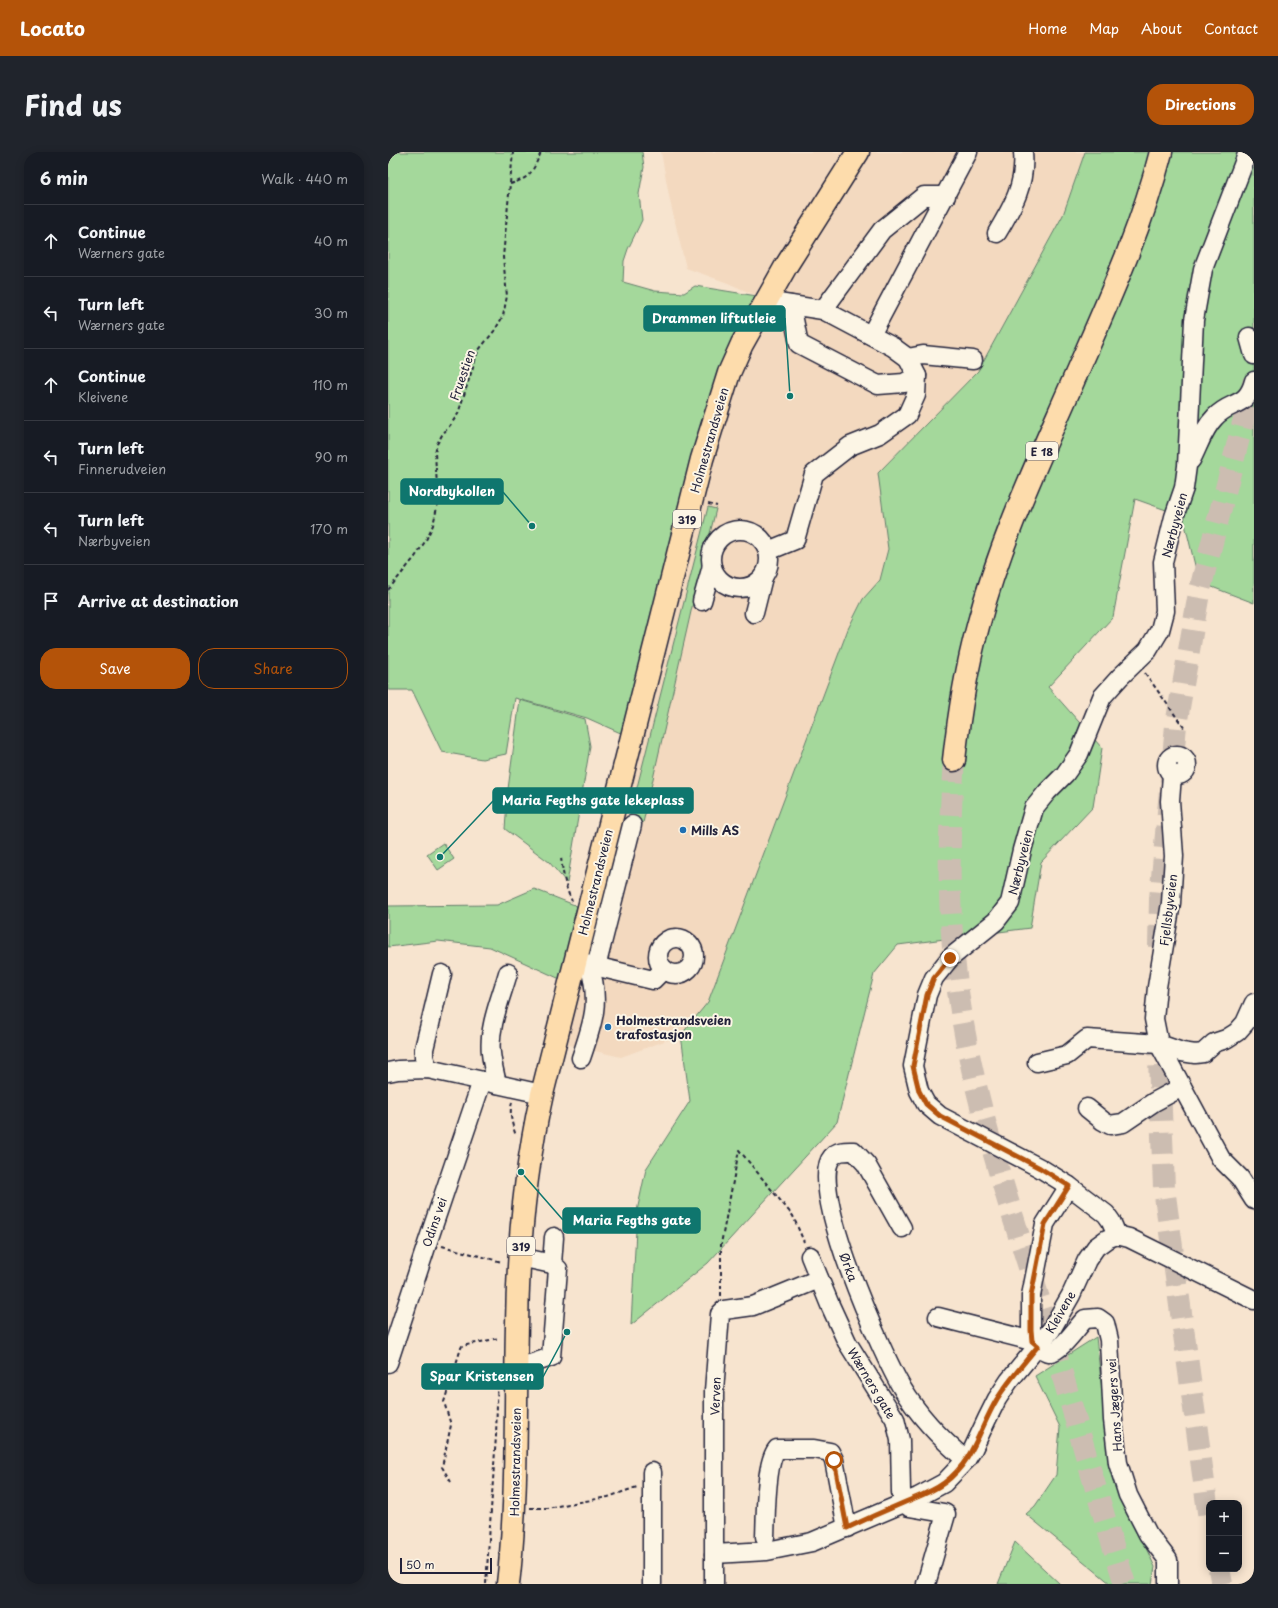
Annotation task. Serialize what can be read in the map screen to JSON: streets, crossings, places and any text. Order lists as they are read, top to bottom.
{
  "streets": {
    "main road": ["Holmestrandsveien", "E 18", "319"],
    "street": [
      "Nærbyveien",
      "Fjellsbyveien",
      "Odins vei",
      "Ørka",
      "Kleivene",
      "Wærners gate",
      "Verven",
      "Hans Jægers vei"
    ],
    "path": ["Fruestien"]
  },
  "crossings": [
    ["Nærbyveien", "Kleivene"],
    ["Ørka", "Kleivene"],
    ["Kleivene", "Wærners gate"],
    ["Kleivene", "Hans Jægers vei"]
  ],
  "places": [
    "Drammen liftutleie",
    "Nordbykollen",
    "Mills AS",
    "Maria Fegths gate lekeplass",
    "Holmestrandsveien trafostasjon",
    "Maria Fegths gate",
    "Spar Kristensen"
  ],
  "scale_bar": "50 m",
  "page": {
    "header": "Locato",
    "nav": [
      "Home",
      "Map",
      "About",
      "Contact"
    ],
    "title": "Find us",
    "buttons": [
      "Directions",
      ["Save", "Share"]
    ],
    "heading": ["6 min", "Walk · 440 m"],
    "list": [
      ["Continue", "Wærners gate", "40 m"],
      ["Turn left", "Wærners gate", "30 m"],
      ["Continue", "Kleivene", "110 m"],
      ["Turn left", "Finnerudveien", "90 m"],
      ["Turn left", "Nærbyveien", "170 m"],
      "Arrive at destination"
    ],
    "map_buttons": ["+", "−"],
    "scale": "50 m"
  }
}
